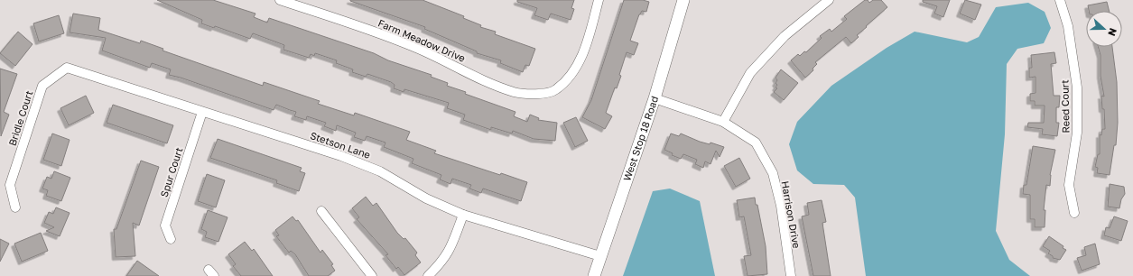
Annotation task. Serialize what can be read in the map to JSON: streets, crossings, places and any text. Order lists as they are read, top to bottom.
{
  "streets": {
    "street": [
      "Farm Meadow Drive",
      "Reed Court",
      "Bridle Court",
      "West Stop 18 Road",
      "Stetson Lane",
      "Spur Court",
      "Harrison Drive"
    ]
  },
  "crossings": [
    ["Bridle Court", "Stetson Lane"],
    ["West Stop 18 Road", "Stetson Lane"],
    ["West Stop 18 Road", "Harrison Drive"],
    ["Stetson Lane", "Spur Court"]
  ],
  "north": "right"
}
